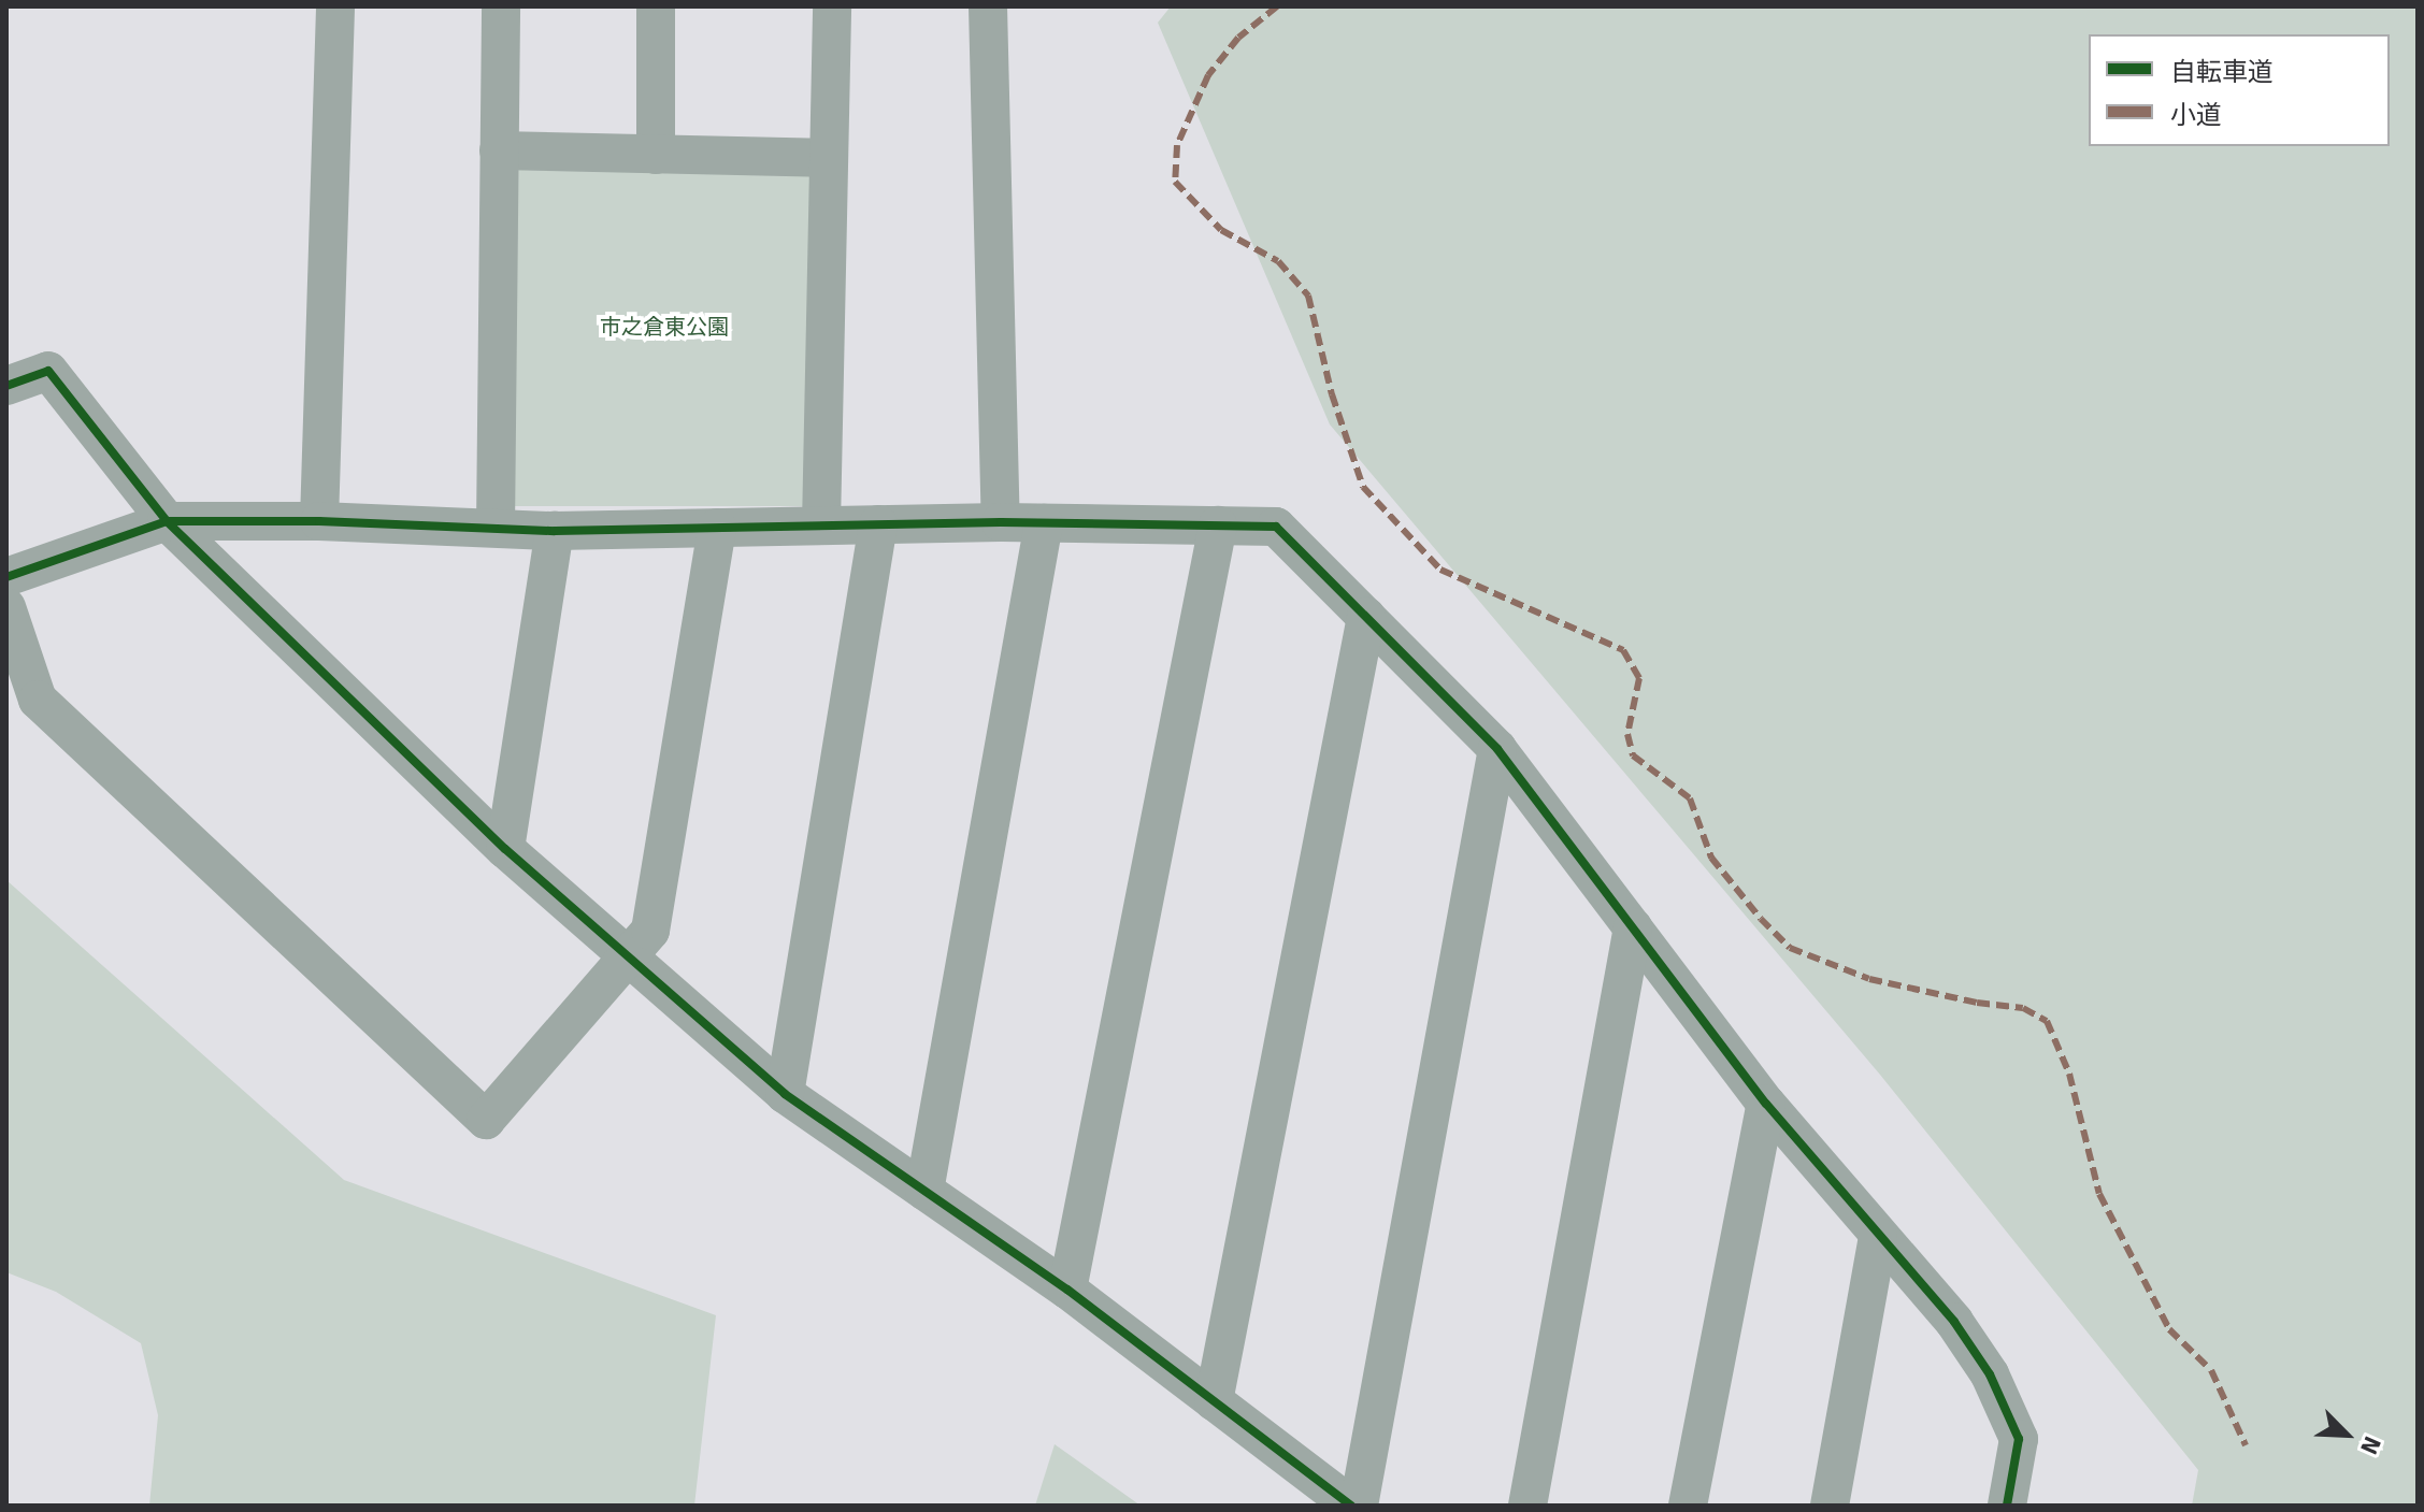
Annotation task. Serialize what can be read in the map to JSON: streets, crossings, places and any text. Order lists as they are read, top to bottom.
{
  "parks": ["市之倉東公園"],
  "legend": ["自転車道", "小道"],
  "north": "bottom right"
}
